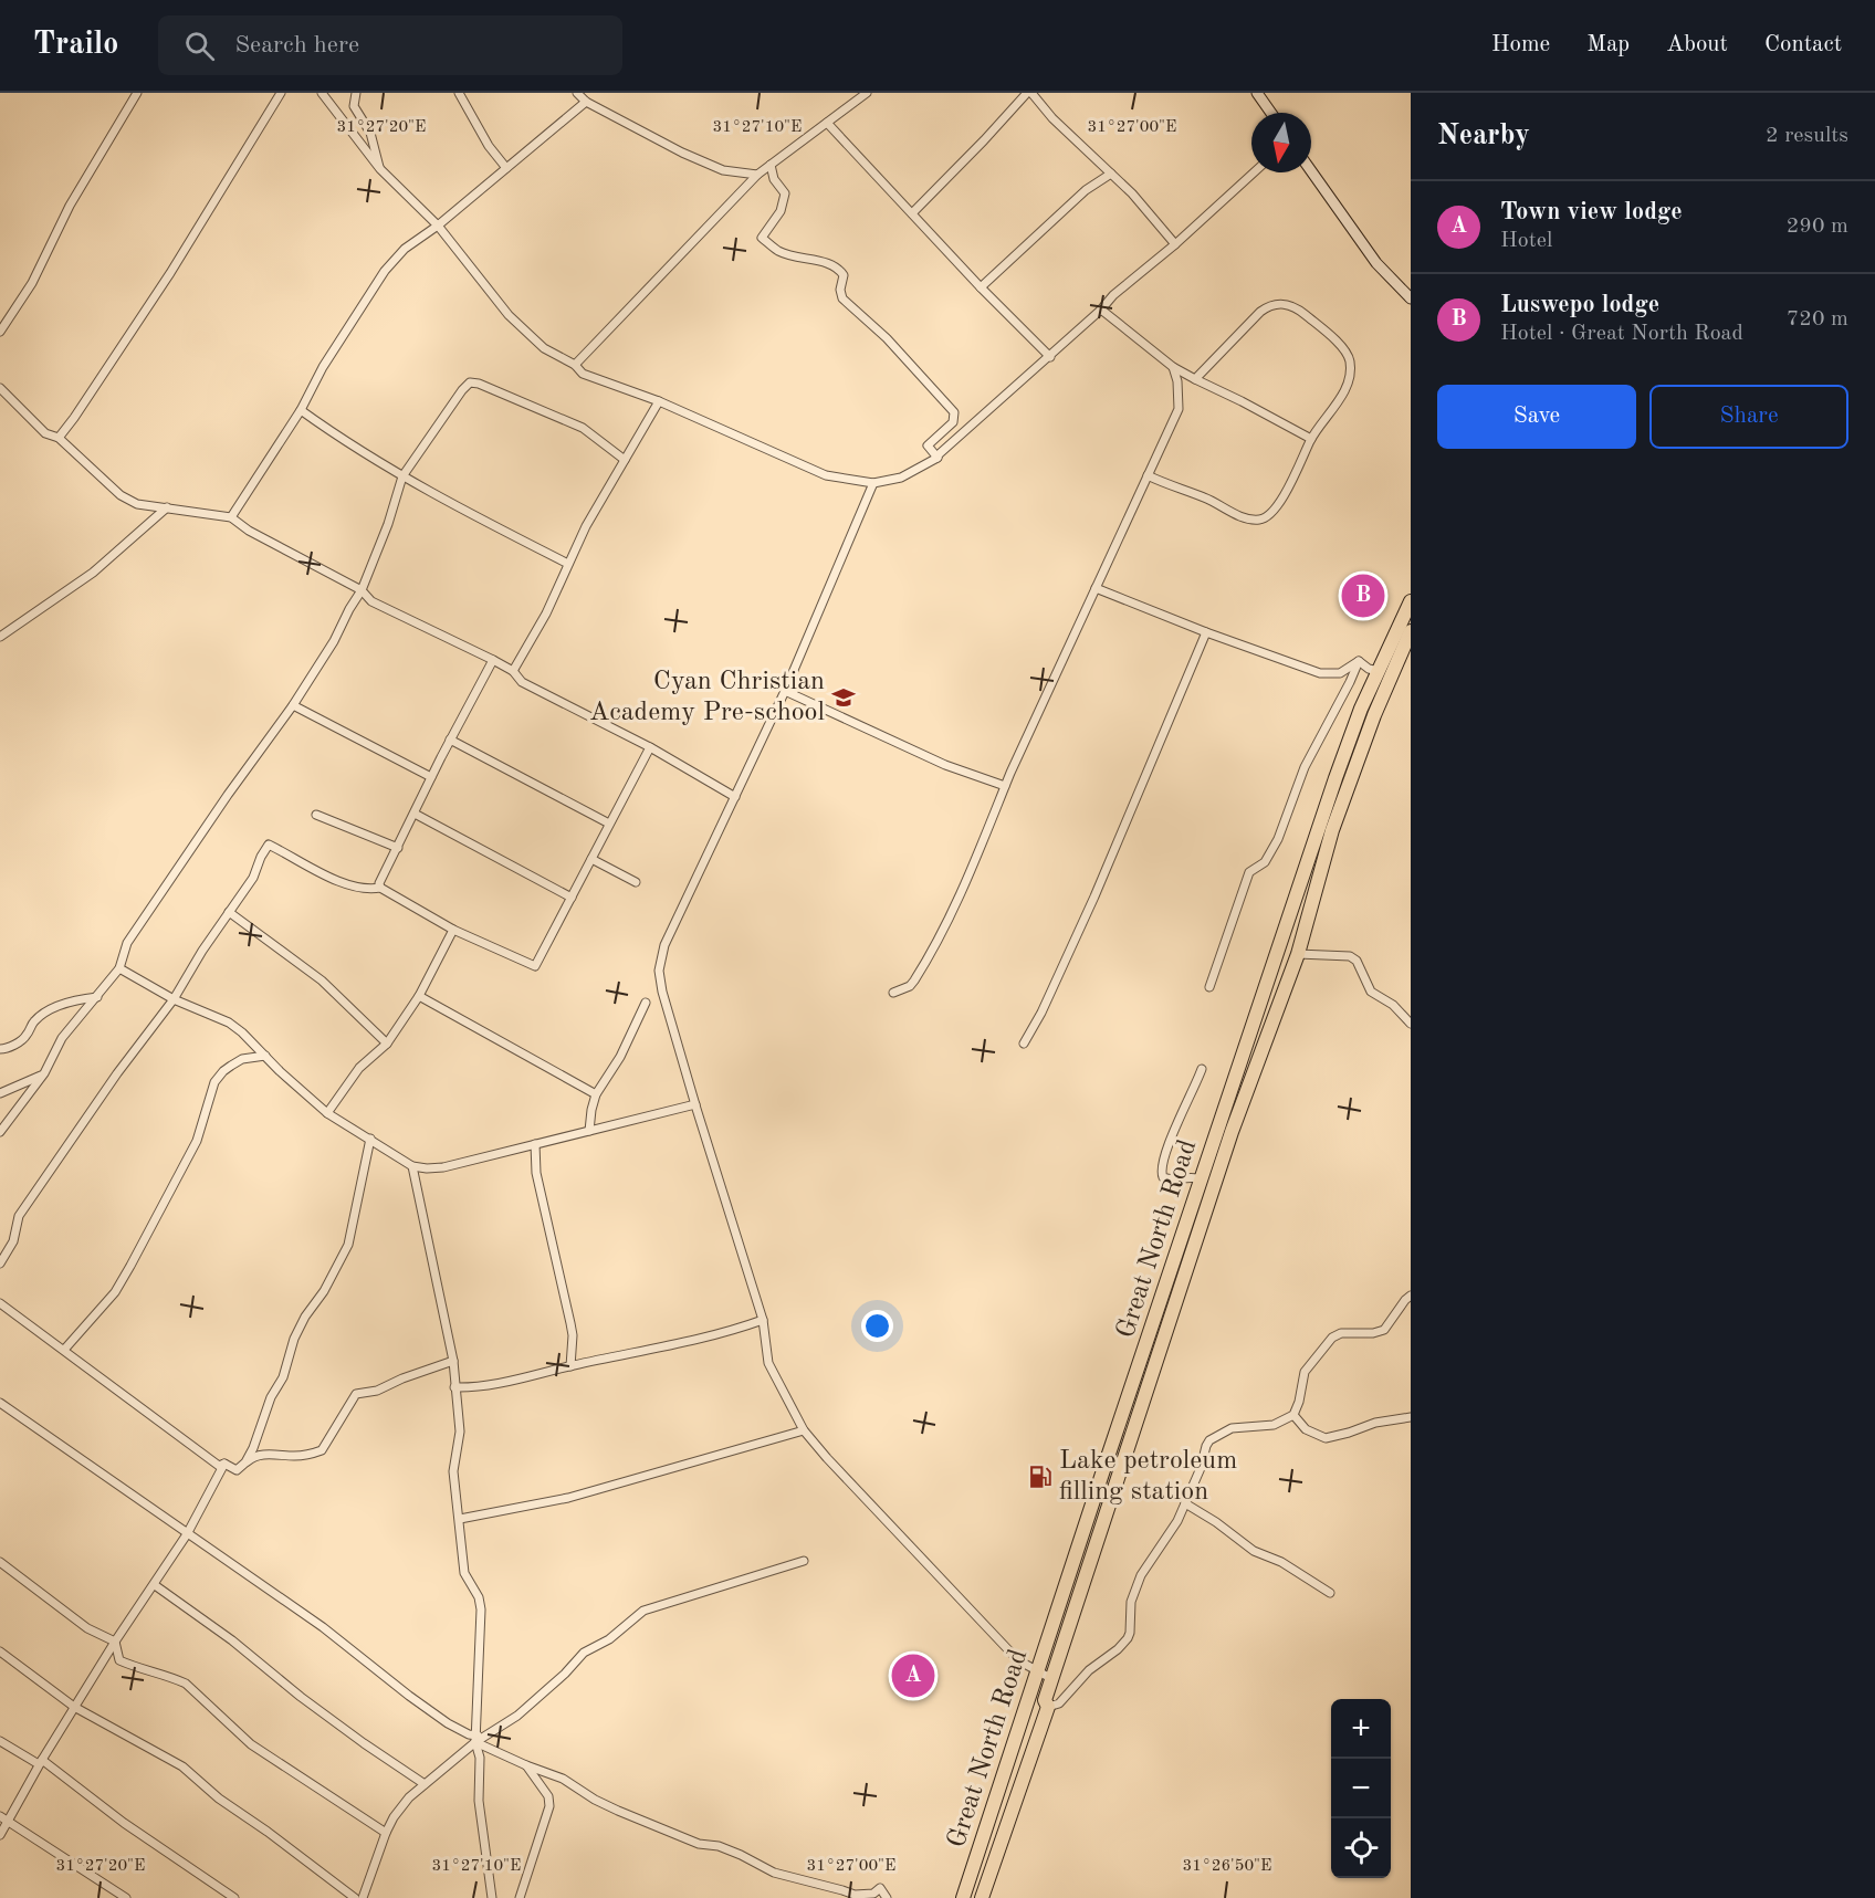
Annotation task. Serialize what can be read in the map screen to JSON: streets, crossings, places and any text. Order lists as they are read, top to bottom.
{
  "streets": {
    "highway": ["Great North Road"]
  },
  "places": {
    "school or university": ["Cyan Christian Academy Pre-school"],
    "fuel station": ["Lake petroleum filling station"]
  },
  "north": "bottom",
  "page": {
    "header": "Trailo",
    "search": "Search here",
    "nav": [
      "Home",
      "Map",
      "About",
      "Contact"
    ],
    "heading": ["Nearby", "2 results"],
    "list": [
      {
        "mark": "A",
        "name": "Town view lodge",
        "note": "Hotel",
        "value": "290 m"
      },
      {
        "mark": "B",
        "name": "Luswepo lodge",
        "note": "Hotel · Great North Road",
        "value": "720 m"
      }
    ],
    "buttons": ["Save", "Share"],
    "pins": ["B", "A"],
    "map_buttons": ["+", "−"]
  },
  "coordinates": [
    "31°27'20\"E",
    "31°27'10\"E",
    "31°27'00\"E",
    "31°26'50\"E"
  ]
}
